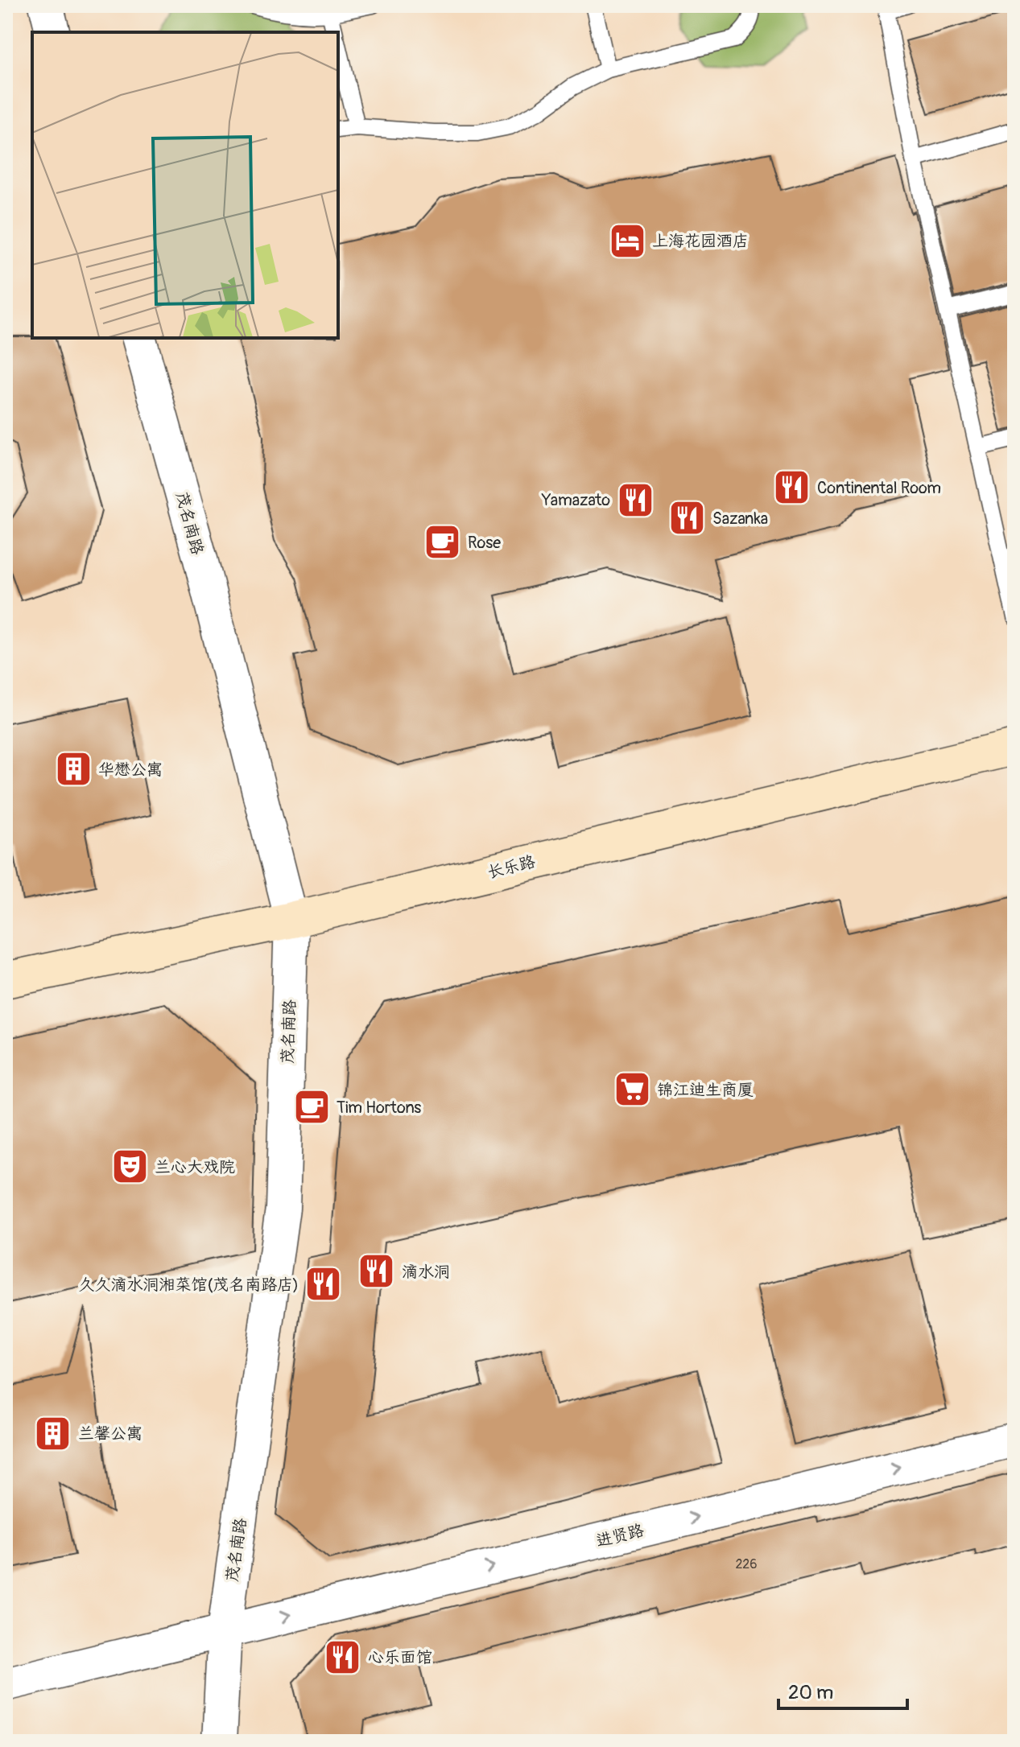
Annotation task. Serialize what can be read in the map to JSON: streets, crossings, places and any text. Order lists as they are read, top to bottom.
{
  "streets": {
    "street": ["茂名南路", "长乐路", "进贤路"]
  },
  "crossings": [
    ["茂名南路", "长乐路"],
    ["茂名南路", "进贤路"]
  ],
  "one_way": ["进贤路"],
  "places": {
    "hotel": ["上海花园酒店"],
    "restaurant": [
      "Continental Room",
      "Yamazato",
      "Sazanka",
      "滴水洞",
      "久久滴水洞湘菜馆(茂名南路店)",
      "心乐面馆"
    ],
    "cafe": ["Rose", "Tim Hortons"],
    "building": ["华懋公寓", "兰馨公寓"],
    "supermarket": ["锦江迪生商厦"],
    "theatre": ["兰心大戏院"]
  },
  "house_numbers": ["226"],
  "scale_bar": "20 m"
}
